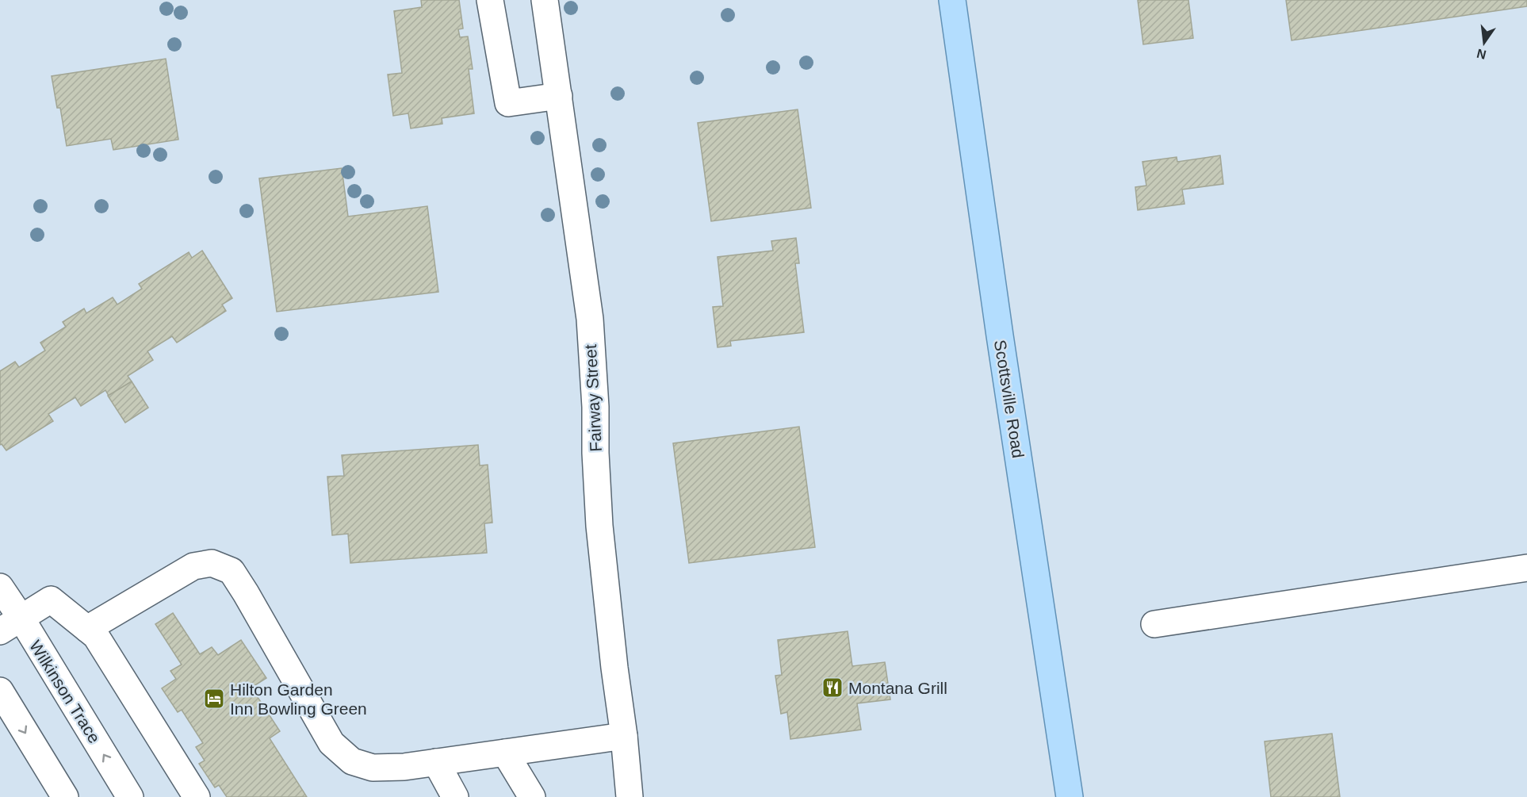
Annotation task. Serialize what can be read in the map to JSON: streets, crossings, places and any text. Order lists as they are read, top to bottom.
{
  "streets": {
    "main road": ["Scottsville Road"],
    "street": ["Fairway Street", "Wilkinson Trace"]
  },
  "places": {
    "restaurant": ["Montana Grill"],
    "hotel": ["Hilton Garden Inn Bowling Green"]
  },
  "north": "bottom"
}
